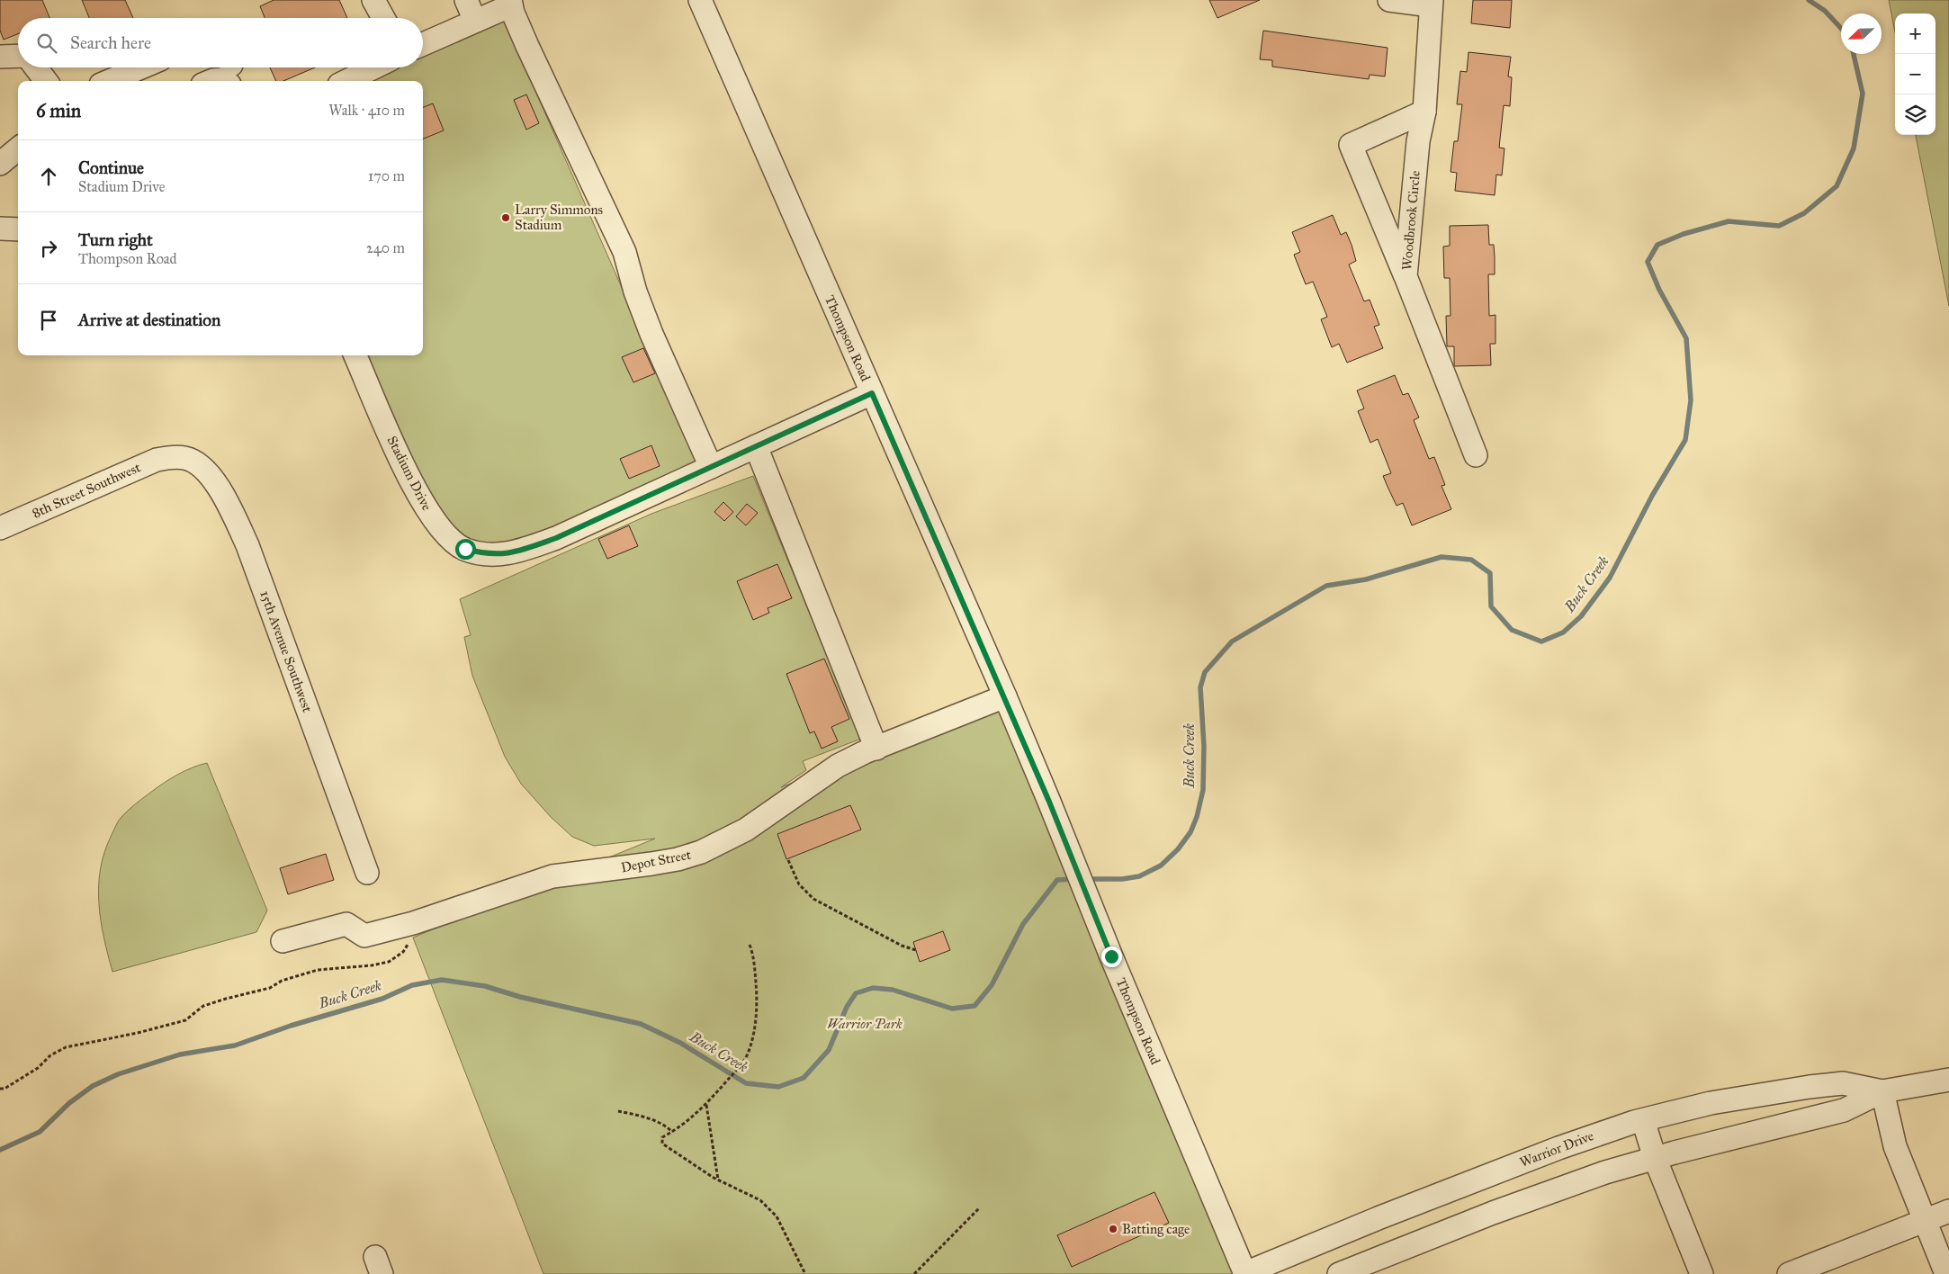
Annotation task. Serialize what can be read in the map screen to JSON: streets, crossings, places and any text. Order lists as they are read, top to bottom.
{
  "streets": {
    "street": [
      "Woodbrook Circle",
      "Thompson Road",
      "Stadium Drive",
      "8th Street Southwest",
      "15th Avenue Southwest",
      "Depot Street",
      "Warrior Drive"
    ]
  },
  "crossings": [
    ["Thompson Road", "Stadium Drive"],
    ["Thompson Road", "Depot Street"],
    ["Thompson Road", "Warrior Drive"],
    ["8th Street Southwest", "15th Avenue Southwest"]
  ],
  "water": ["Buck Creek"],
  "parks": ["Warrior Park"],
  "places": ["Larry Simmons Stadium", "Batting cage"],
  "north": "bottom left",
  "page": {
    "map_buttons": ["+", "−"],
    "search": "Search here",
    "heading": ["6 min", "Walk · 410 m"],
    "list": [
      ["Continue", "Stadium Drive", "170 m"],
      ["Turn right", "Thompson Road", "240 m"],
      "Arrive at destination"
    ]
  }
}
